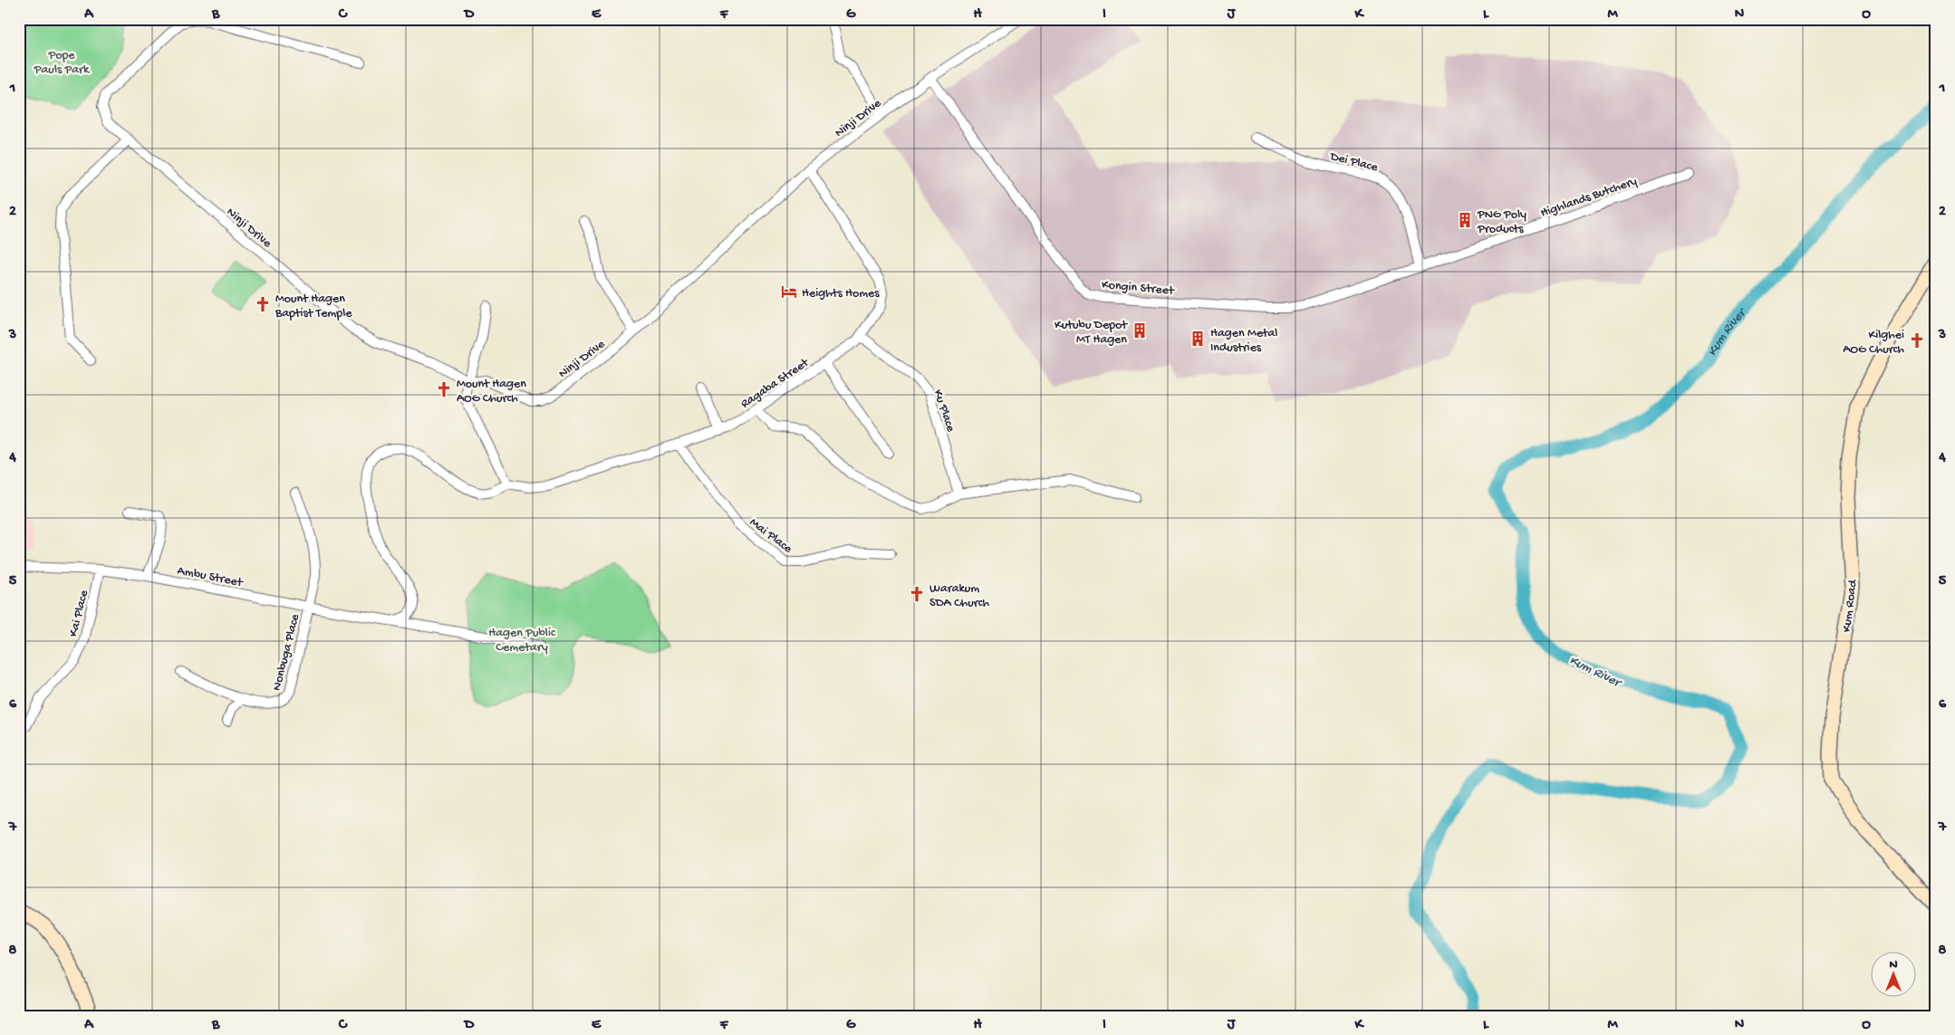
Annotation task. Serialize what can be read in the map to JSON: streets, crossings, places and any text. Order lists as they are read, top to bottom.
{
  "streets": {
    "street": [
      "Ninji Drive",
      "Dei Place",
      "Highlands Butchery",
      "Kongin Street",
      "Ragaba Street",
      "Ku Place",
      "Mai Place",
      "Ambu Street",
      "Kum Road",
      "Kai Place",
      "Nonbuga Place"
    ]
  },
  "crossings": [
    ["Ninji Drive", "Kongin Street"],
    ["Ninji Drive", "Ragaba Street"],
    ["Dei Place", "Highlands Butchery"],
    ["Dei Place", "Kongin Street"],
    ["Highlands Butchery", "Kongin Street"],
    ["Ragaba Street", "Ku Place"],
    ["Ragaba Street", "Mai Place"],
    ["Ambu Street", "Kai Place"],
    ["Ambu Street", "Nonbuga Place"]
  ],
  "water": ["Kum River"],
  "parks": ["Pope Pauls Park", "Hagen Public Cemetary"],
  "places": {
    "building": ["PNG Poly Products", "Kutubu Depot MT Hagen", "Hagen Metal Industries"],
    "hotel": ["Heights Homes"],
    "church": [
      "Mount Hagen Baptist Temple",
      "Kilghei AOG Church",
      "Mount Hagen AOG Church",
      "Warakum SDA Church"
    ]
  },
  "north": "top",
  "grid": {
    "columns": [
      "A",
      "B",
      "C",
      "D",
      "E",
      "F",
      "G",
      "H",
      "I",
      "J",
      "K",
      "L",
      "M",
      "N",
      "O"
    ],
    "rows": [
      "1",
      "2",
      "3",
      "4",
      "5",
      "6",
      "7",
      "8"
    ]
  }
}
